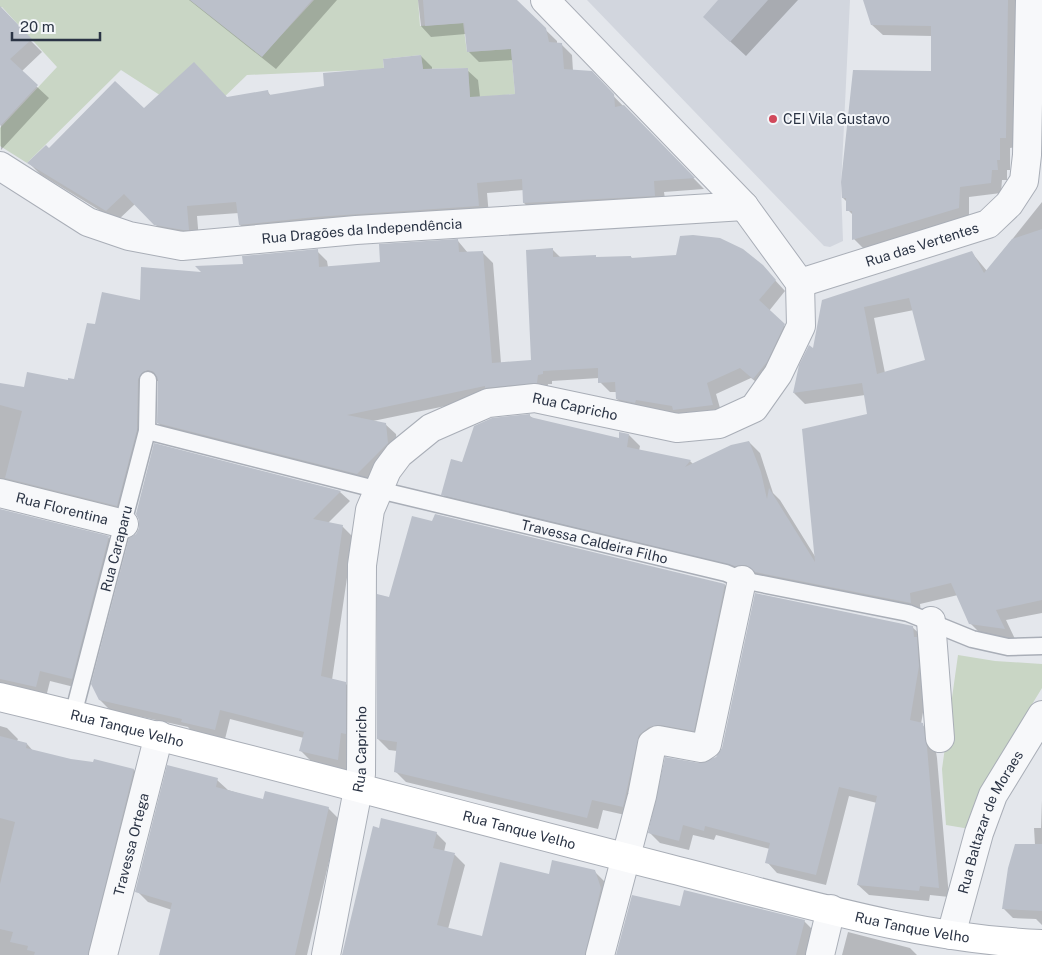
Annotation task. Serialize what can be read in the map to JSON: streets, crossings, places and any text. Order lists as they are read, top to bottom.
{
  "streets": {
    "street": [
      "Rua Dragões da Independência",
      "Rua das Vertentes",
      "Rua Capricho",
      "Rua Florentina",
      "Rua Tanque Velho",
      "Rua Baltazar de Moraes",
      "Travessa Ortega"
    ],
    "lane": ["Travessa Caldeira Filho", "Rua Caraparu"]
  },
  "crossings": [
    ["Rua das Vertentes", "Rua Capricho"],
    ["Rua Capricho", "Travessa Caldeira Filho"],
    ["Rua Capricho", "Rua Tanque Velho"],
    ["Rua Florentina", "Rua Caraparu"],
    ["Travessa Caldeira Filho", "Rua Caraparu"],
    ["Rua Caraparu", "Rua Tanque Velho"],
    ["Rua Tanque Velho", "Rua Baltazar de Moraes"],
    ["Rua Tanque Velho", "Travessa Ortega"]
  ],
  "places": ["CEI Vila Gustavo"],
  "scale_bar": "20 m"
}
